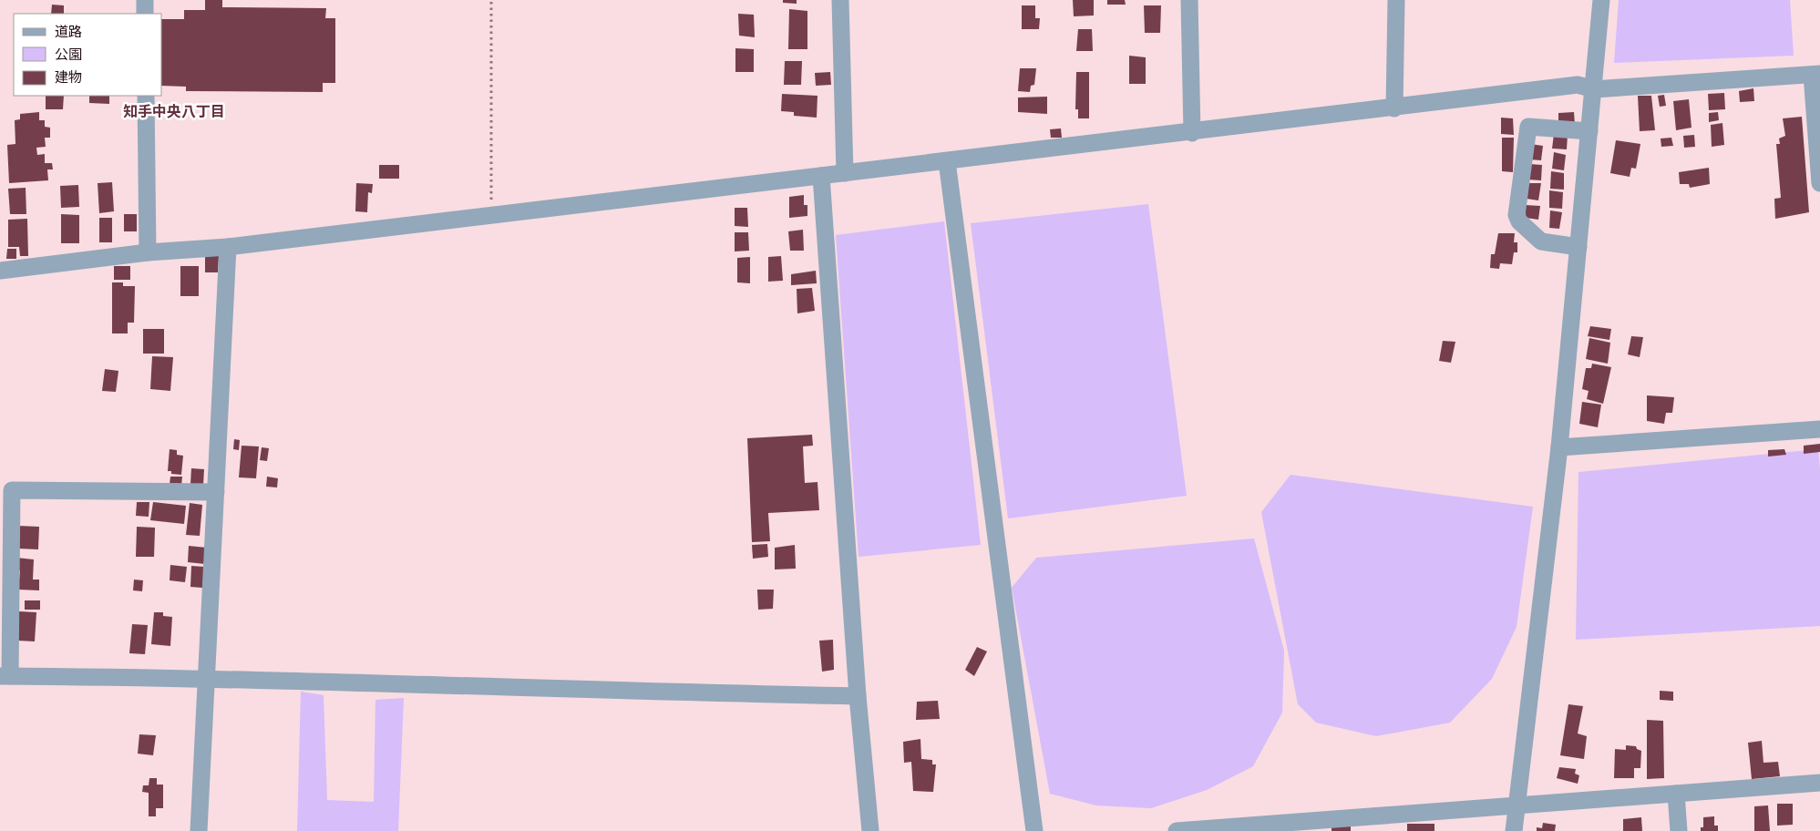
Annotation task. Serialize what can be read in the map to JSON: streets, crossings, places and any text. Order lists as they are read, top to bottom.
{
  "districts": ["知手中央八丁目"],
  "legend": ["道路", "公園", "建物"]
}
